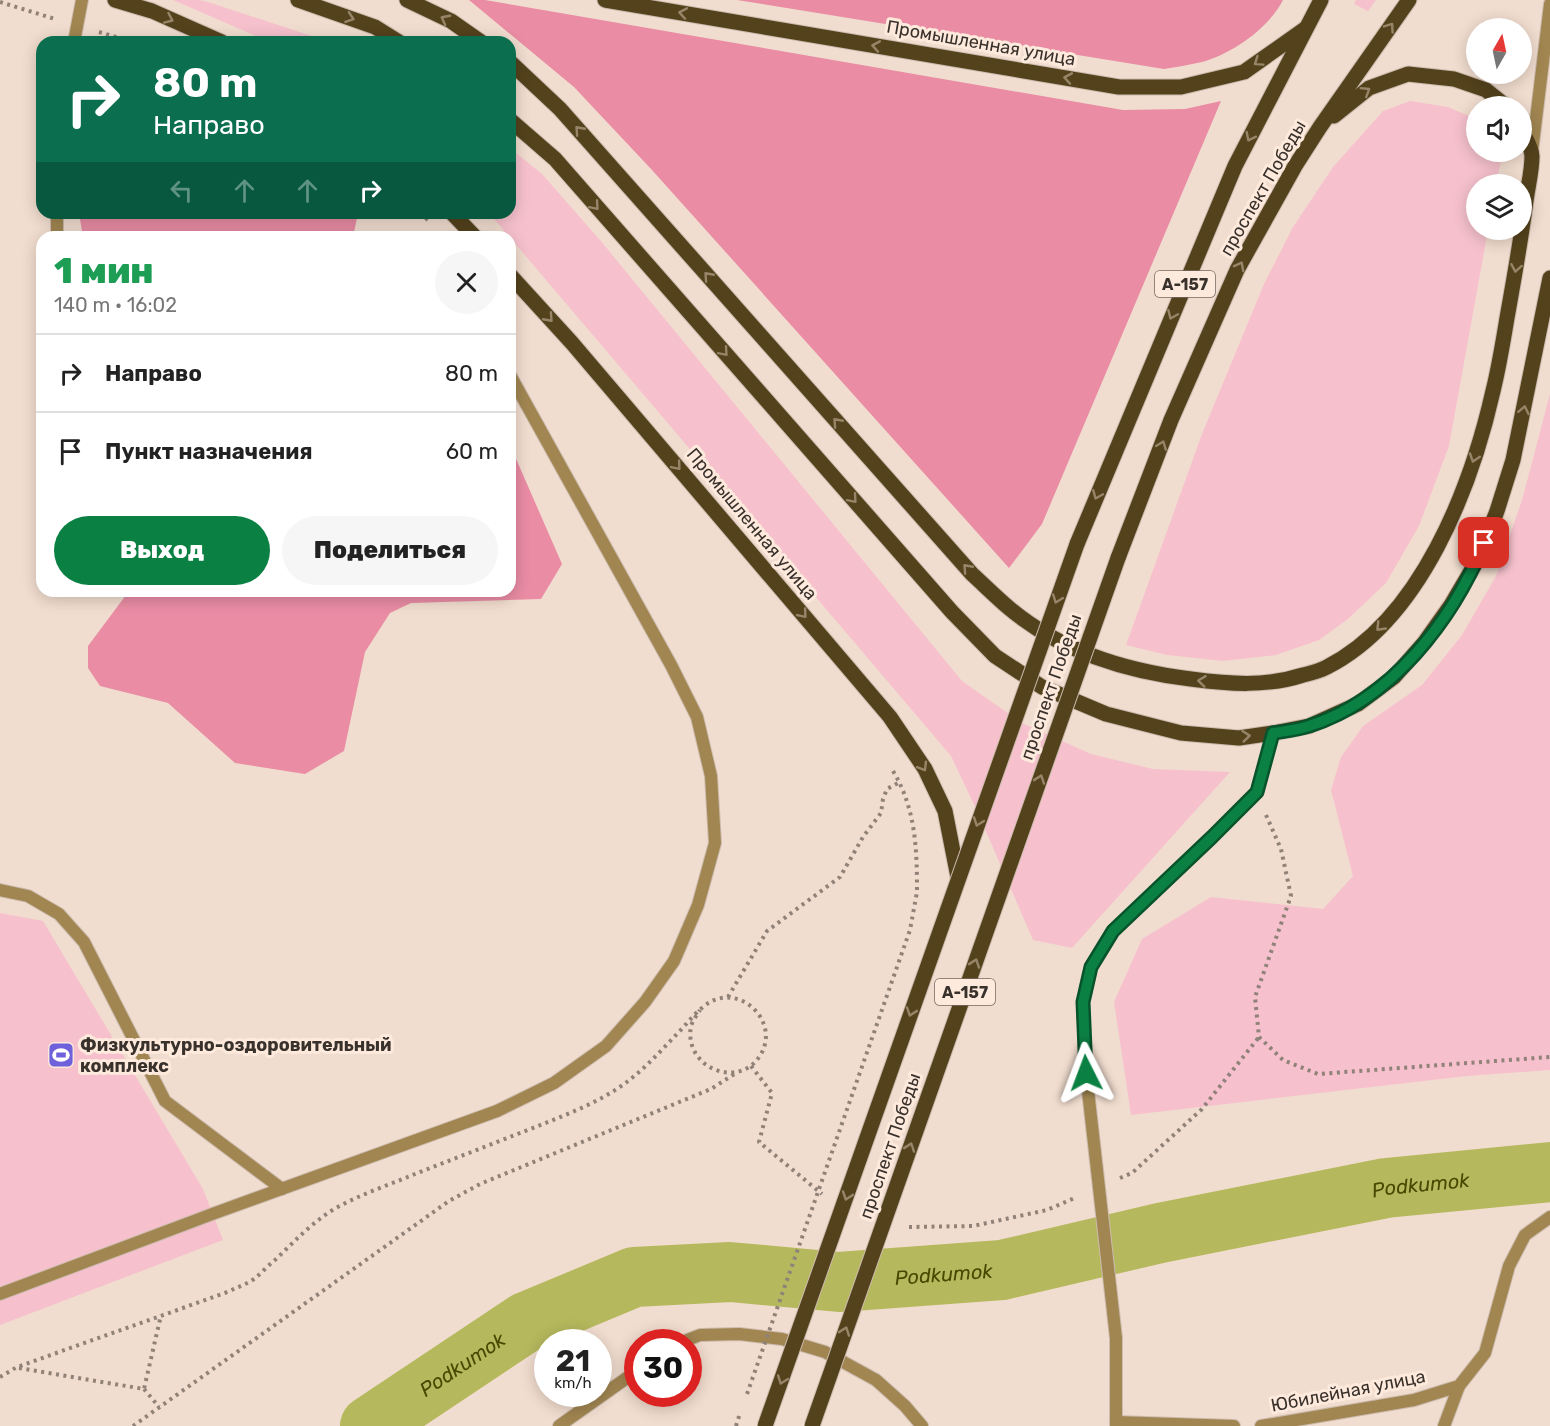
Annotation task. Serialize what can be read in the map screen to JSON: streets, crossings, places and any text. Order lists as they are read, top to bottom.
{
  "streets": {
    "main road": ["Промышленная улица", "проспект Победы", "А-157"],
    "street": ["Юбилейная улица"]
  },
  "crossings": [
    ["Промышленная улица", "проспект Победы"]
  ],
  "water": ["Podkumok"],
  "places": {
    "sports": ["Физкультурно-оздоровительный комплекс"]
  },
  "north": "top",
  "page": {
    "turn": ["80 m", "Направо"],
    "heading": ["1 мин", "140 m · 16:02"],
    "list": [
      {
        "name": "Направо",
        "value": "80 m"
      },
      {
        "name": "Пункт назначения",
        "value": "60 m"
      }
    ],
    "buttons": ["Выход", "Поделиться"],
    "speed": "21 km/h",
    "limit": "30"
  }
}
